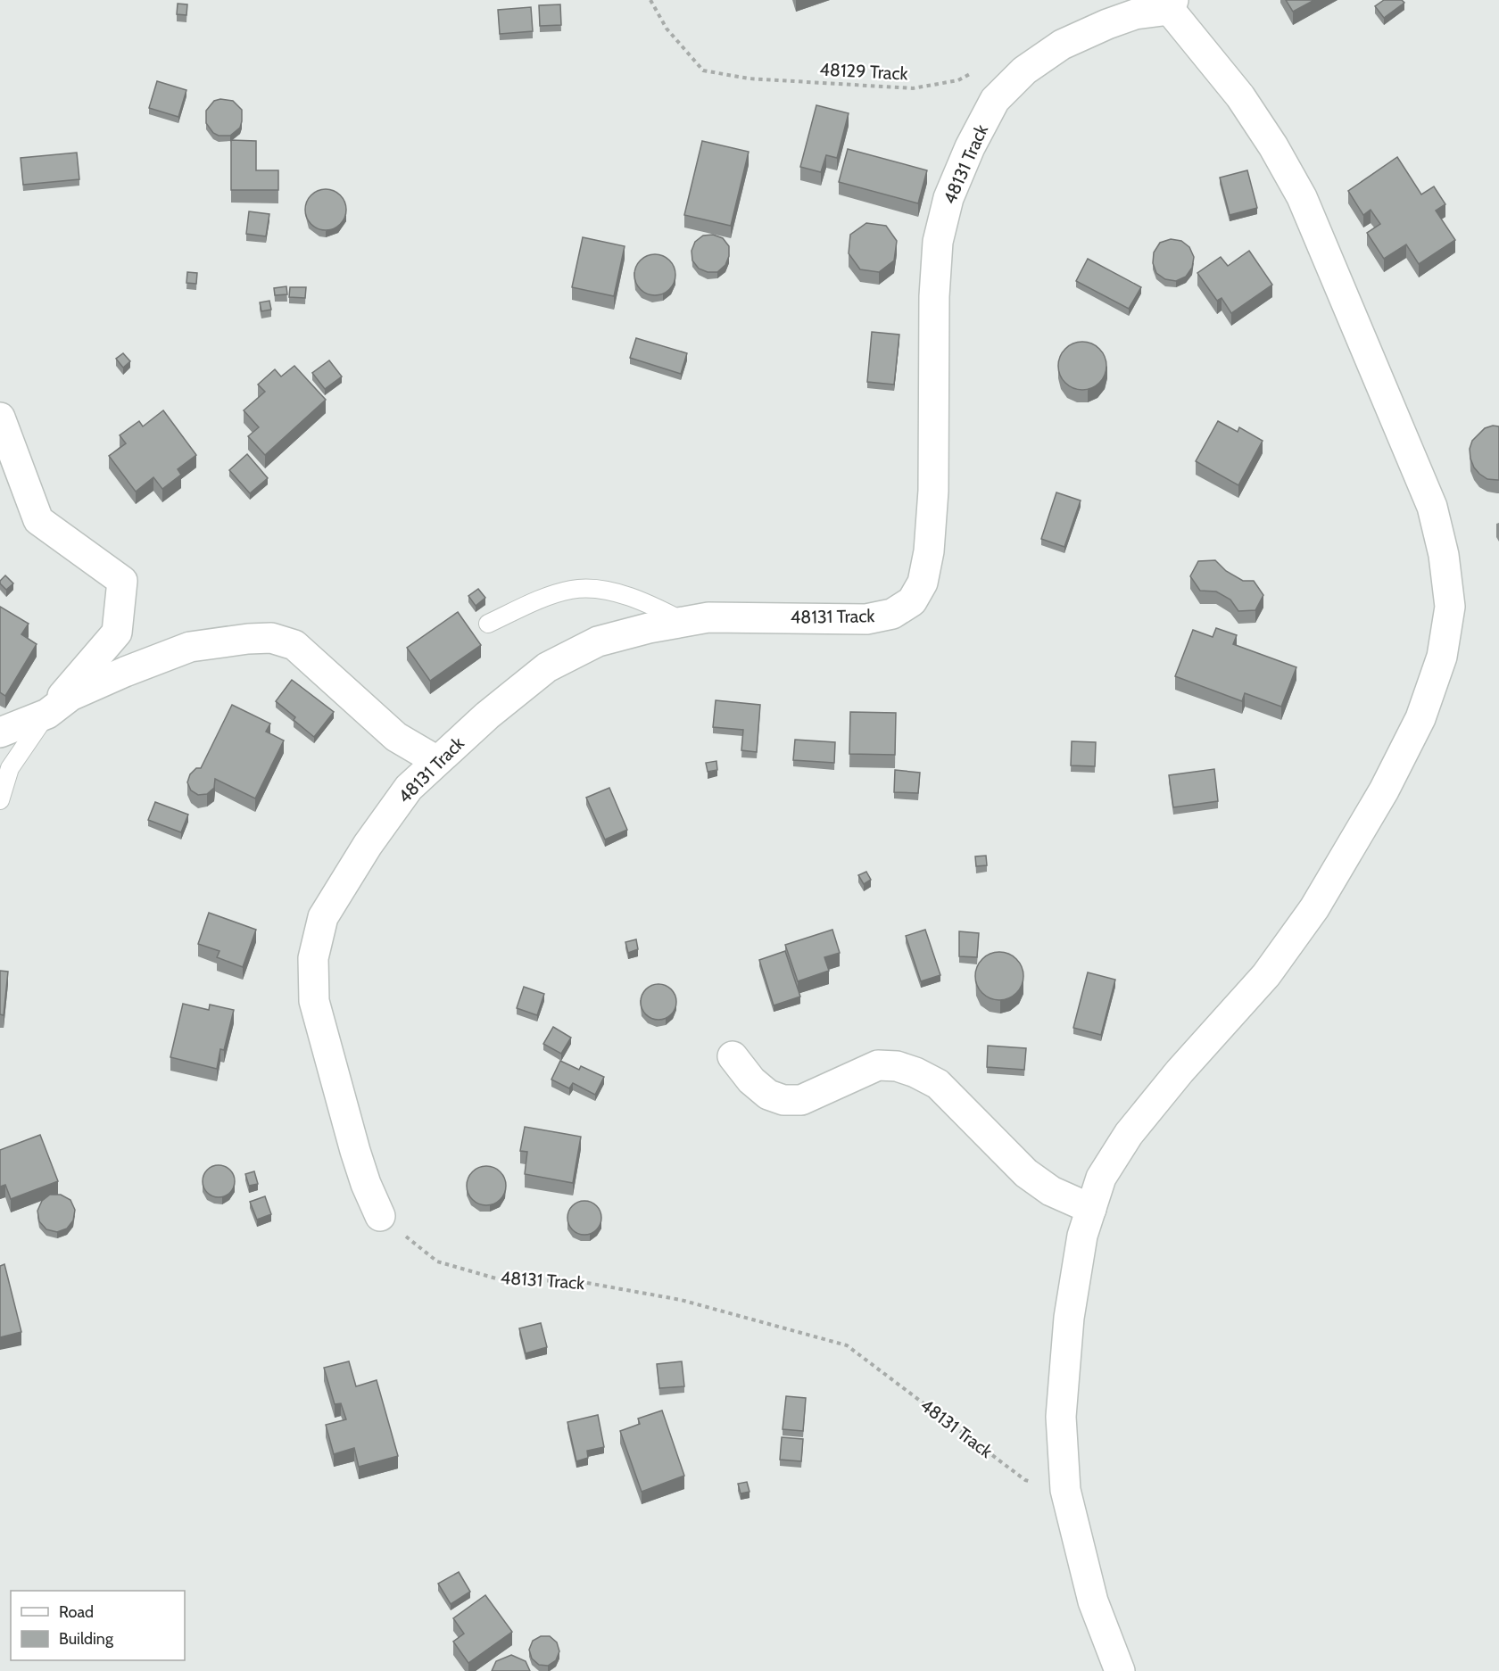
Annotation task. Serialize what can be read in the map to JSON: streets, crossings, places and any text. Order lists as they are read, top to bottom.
{
  "streets": {
    "street": ["48131 Track"],
    "path": ["48129 Track"]
  },
  "legend": ["Road", "Building"]
}
